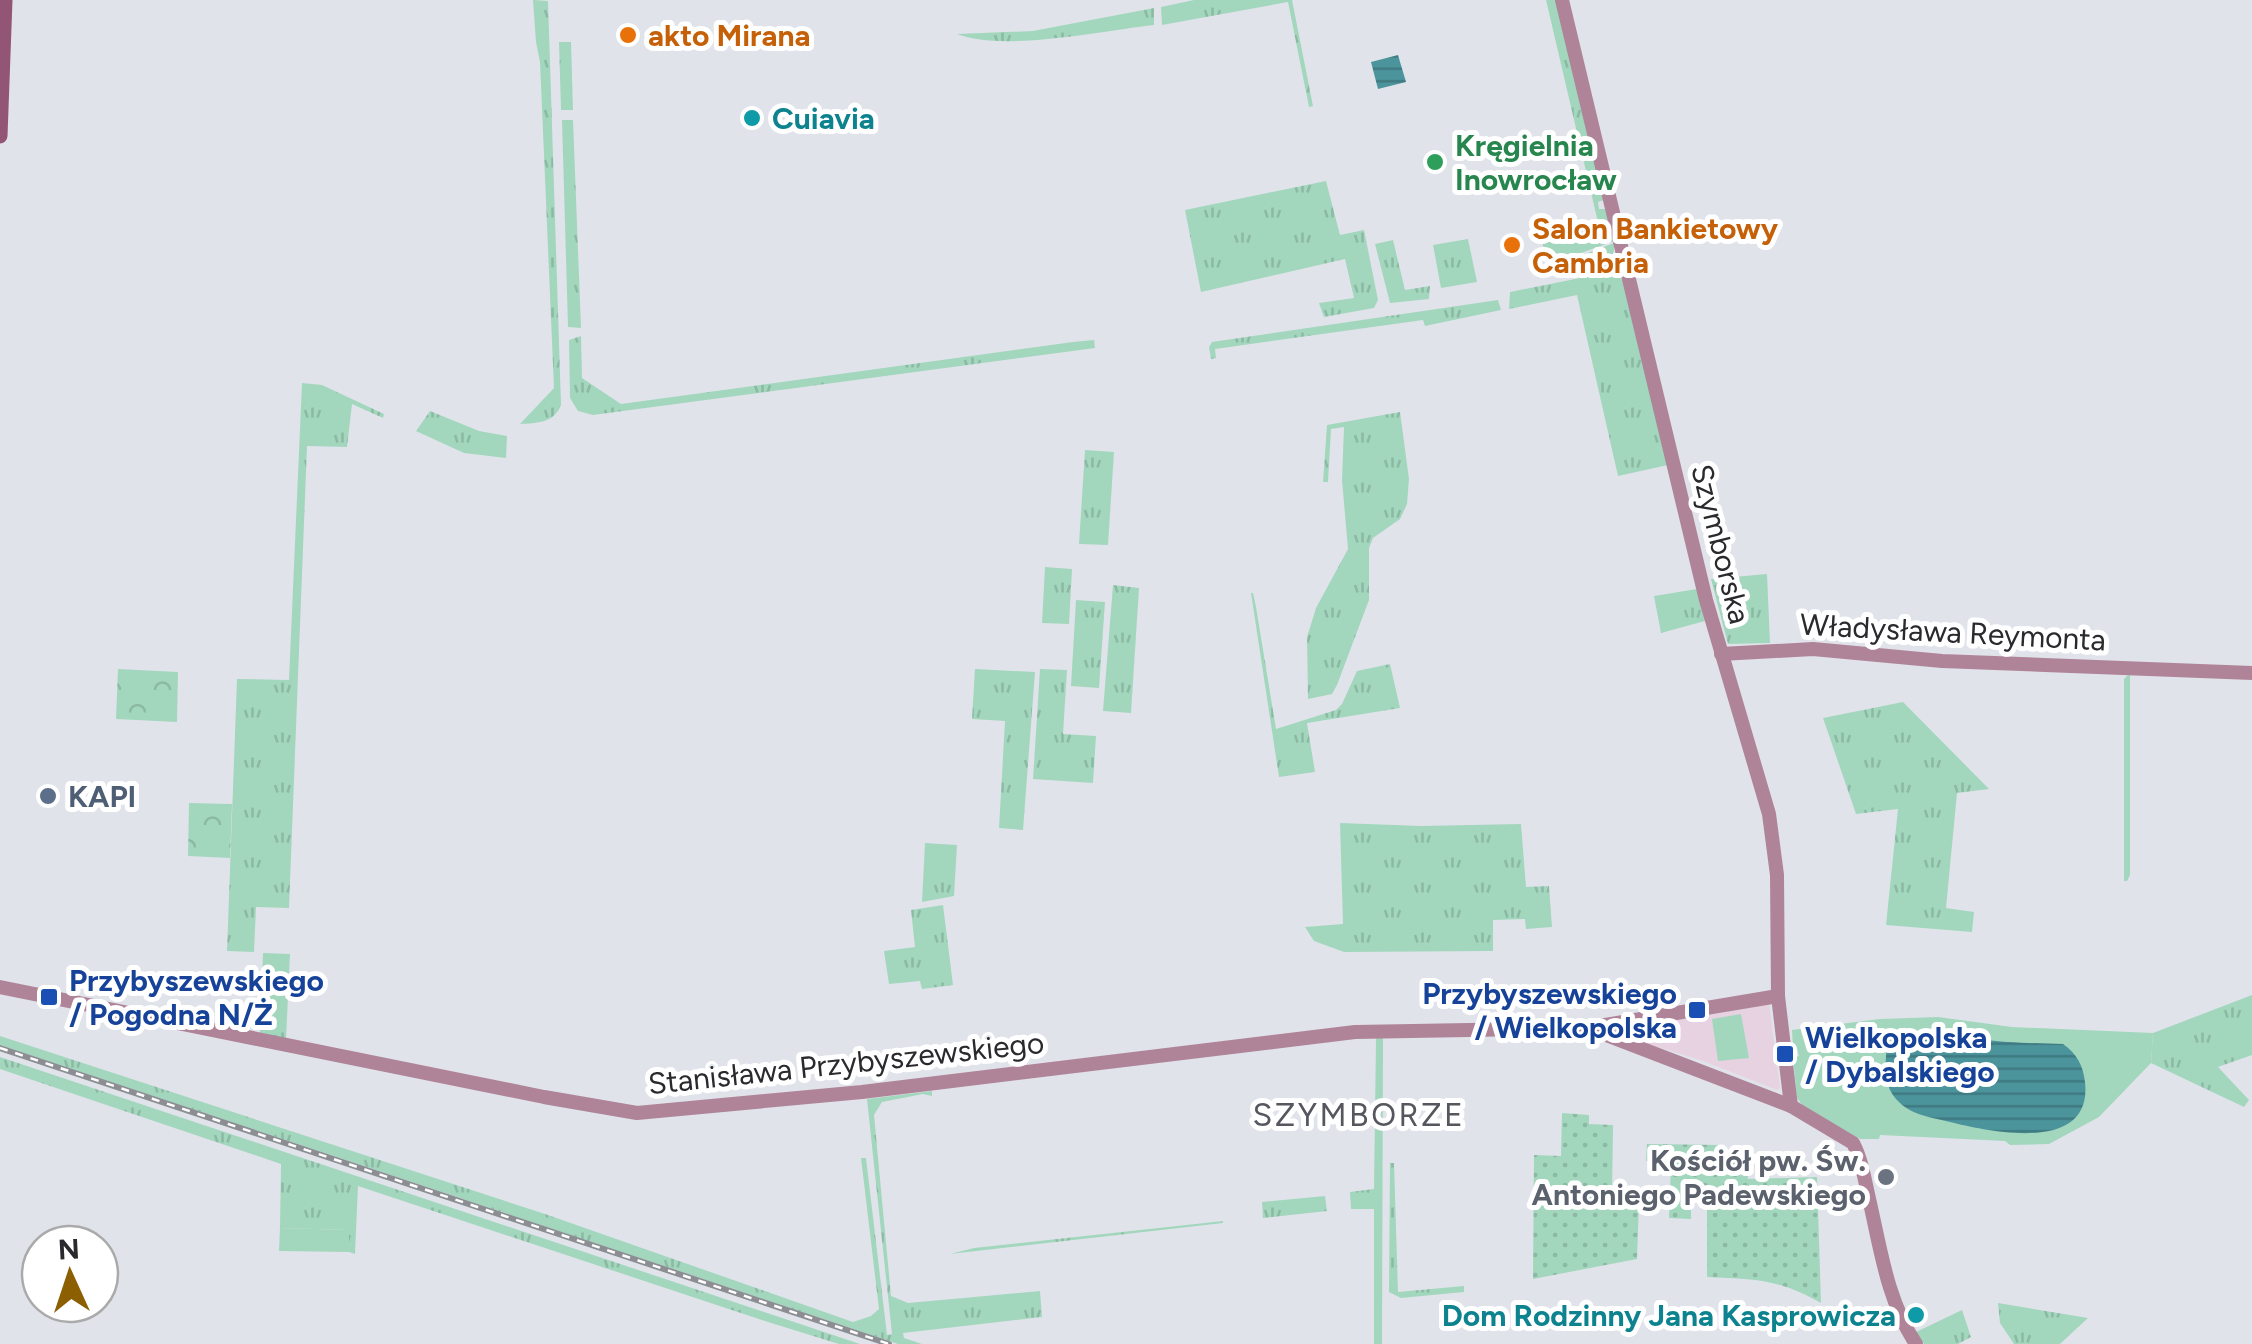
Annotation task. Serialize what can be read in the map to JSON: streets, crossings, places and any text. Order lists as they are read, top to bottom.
{
  "streets": {
    "street": ["Szymborska", "Władysława Reymonta", "Stanisława Przybyszewskiego"]
  },
  "crossings": [
    ["Szymborska", "Władysława Reymonta"],
    ["Szymborska", "Stanisława Przybyszewskiego"]
  ],
  "districts": ["SZYMBORZE"],
  "places": {
    "other": [
      "akto Mirana",
      "Cuiavia",
      "Kręgielnia Inowrocław",
      "Salon Bankietowy Cambria",
      "KAPI",
      "Kościół pw. Św. Antoniego Padewskiego",
      "Dom Rodzinny Jana Kasprowicza"
    ],
    "transit": ["Przybyszewskiego / Pogodna N/Ż", "Przybyszewskiego / Wielkopolska", "Wielkopolska / Dybalskiego"]
  },
  "north": "top"
}
